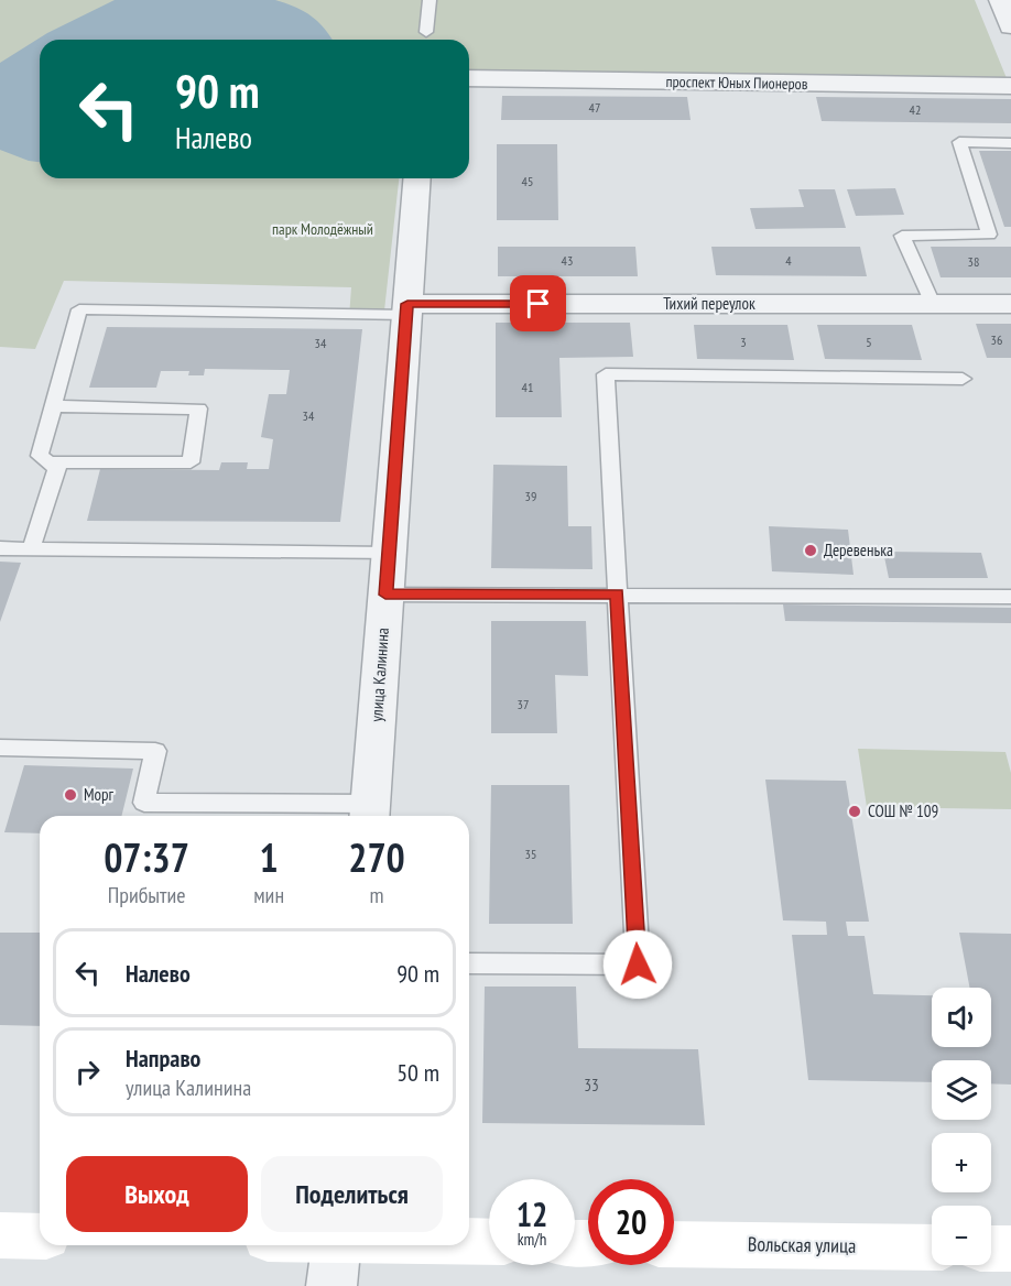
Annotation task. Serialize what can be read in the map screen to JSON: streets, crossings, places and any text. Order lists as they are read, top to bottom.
{
  "streets": {
    "main road": ["Вольская улица"],
    "street": ["проспект Юных Пионеров", "Тихий переулок", "улица Калинина"]
  },
  "crossings": [
    ["Тихий переулок", "улица Калинина"]
  ],
  "parks": ["парк Молодёжный"],
  "places": ["Деревенька", "Морг", "СОШ № 109"],
  "house_numbers": [
    "47",
    "42",
    "45",
    "43",
    "4",
    "38",
    "36",
    "3",
    "5",
    "34",
    "41",
    "34",
    "39",
    "37",
    "35",
    "33"
  ],
  "page": {
    "turn": ["90 m", "Налево"],
    "eta": [
      "07:37",
      "Прибытие",
      "1",
      "мин",
      "270",
      "m"
    ],
    "list": [
      {
        "name": "Налево",
        "value": "90 m"
      },
      {
        "name": "Направо",
        "note": "улица Калинина",
        "value": "50 m"
      }
    ],
    "map_buttons": ["+", "−"],
    "buttons": ["Выход", "Поделиться"],
    "speed": "12 km/h",
    "limit": "20"
  }
}
